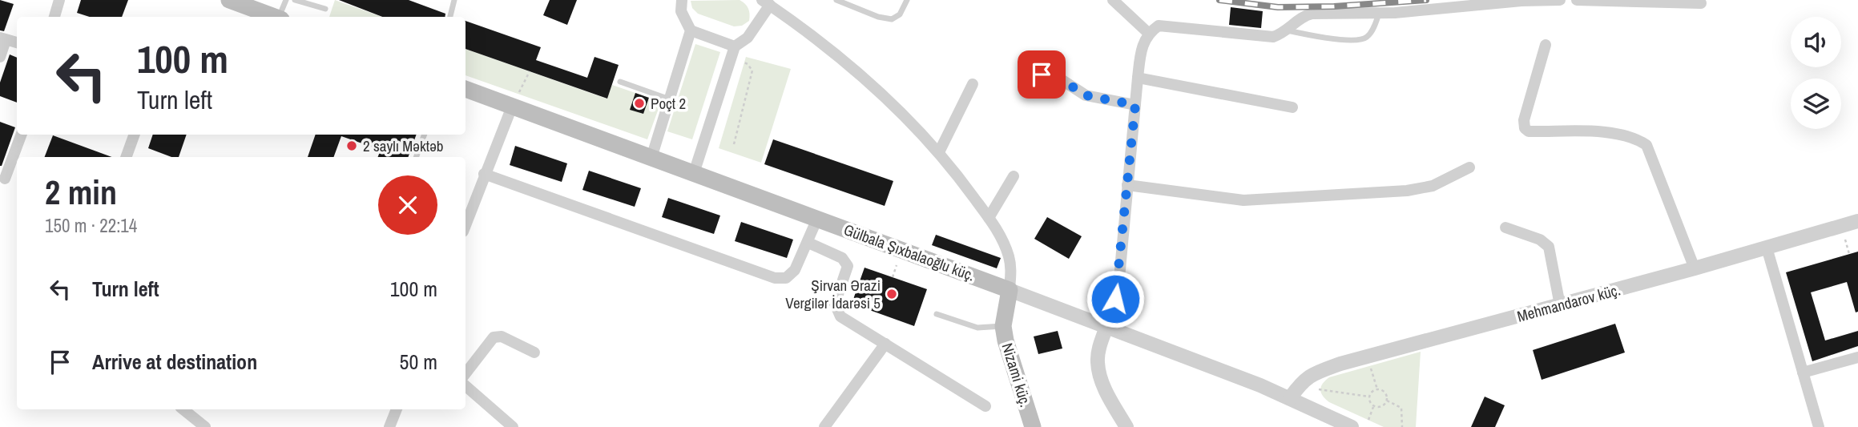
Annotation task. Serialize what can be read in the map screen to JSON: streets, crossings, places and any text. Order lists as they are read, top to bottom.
{
  "streets": {
    "main road": ["Gülbala Şıxbalaoğlu küç.", "Nizami küç."],
    "street": ["Mehmandarov küç."]
  },
  "crossings": [
    ["Gülbala Şıxbalaoğlu küç.", "Mehmandarov küç."],
    ["Gülbala Şıxbalaoğlu küç.", "Nizami küç."]
  ],
  "places": ["Poçt 2", "2 saylı Məktəb", "Şirvan Ərazi Vergilər İdarəsi 5"],
  "page": {
    "turn": ["100 m", "Turn left"],
    "heading": ["2 min", "150 m · 22:14"],
    "list": [
      {
        "name": "Turn left",
        "value": "100 m"
      },
      {
        "name": "Arrive at destination",
        "value": "50 m"
      }
    ]
  }
}
